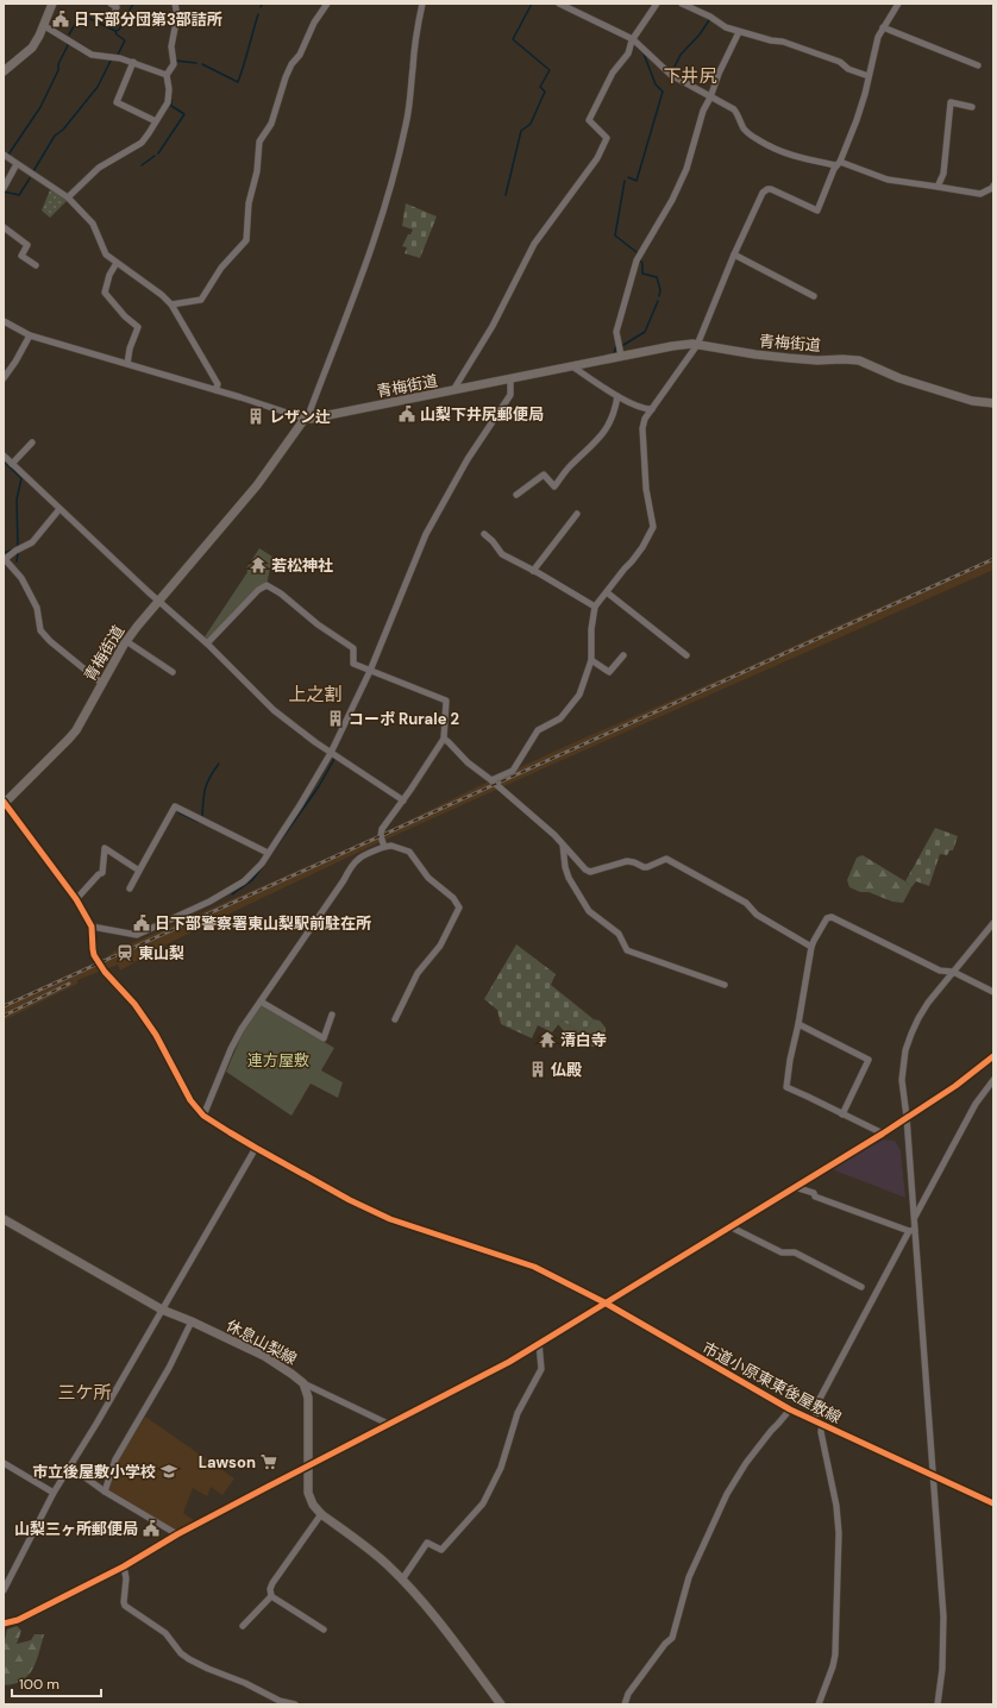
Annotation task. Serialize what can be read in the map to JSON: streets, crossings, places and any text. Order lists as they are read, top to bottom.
{
  "streets": {
    "main road": ["青梅街道", "休息山梨線"],
    "street": ["市道小原東東後屋敷線"]
  },
  "districts": ["下井尻", "上之割", "三ケ所"],
  "parks": ["連方屋敷"],
  "places": {
    "public building": [
      "日下部分団第3部詰所",
      "山梨下井尻郵便局",
      "日下部警察署東山梨駅前駐在所",
      "山梨三ヶ所郵便局"
    ],
    "building": ["レザン辻", "コーポ Rurale 2", "仏殿"],
    "temple": ["若松神社", "清白寺"],
    "station": ["東山梨"],
    "supermarket": ["Lawson"],
    "school or university": ["市立後屋敷小学校"]
  },
  "scale_bar": "100 m"
}
